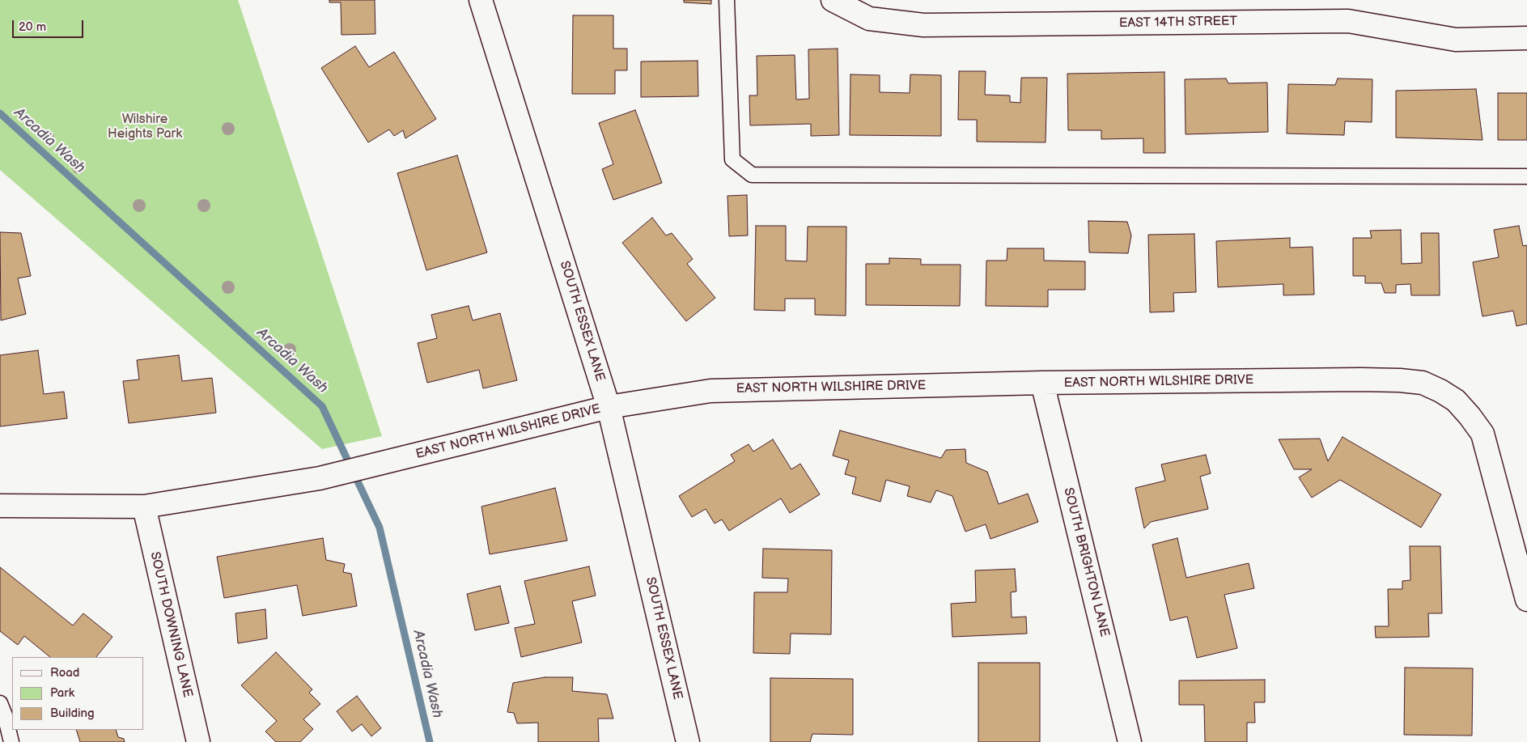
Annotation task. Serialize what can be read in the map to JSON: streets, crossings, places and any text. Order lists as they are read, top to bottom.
{
  "streets": {
    "street": [
      "EAST 14TH STREET",
      "SOUTH ESSEX LANE",
      "EAST NORTH WILSHIRE DRIVE",
      "SOUTH BRIGHTON LANE",
      "SOUTH DOWNING LANE"
    ]
  },
  "crossings": [
    ["SOUTH ESSEX LANE", "EAST NORTH WILSHIRE DRIVE"],
    ["EAST NORTH WILSHIRE DRIVE", "SOUTH BRIGHTON LANE"],
    ["EAST NORTH WILSHIRE DRIVE", "SOUTH DOWNING LANE"]
  ],
  "water": ["Arcadia Wash"],
  "parks": ["Wilshire Heights Park"],
  "legend": ["Road", "Park", "Building"],
  "scale_bar": "20 m"
}
